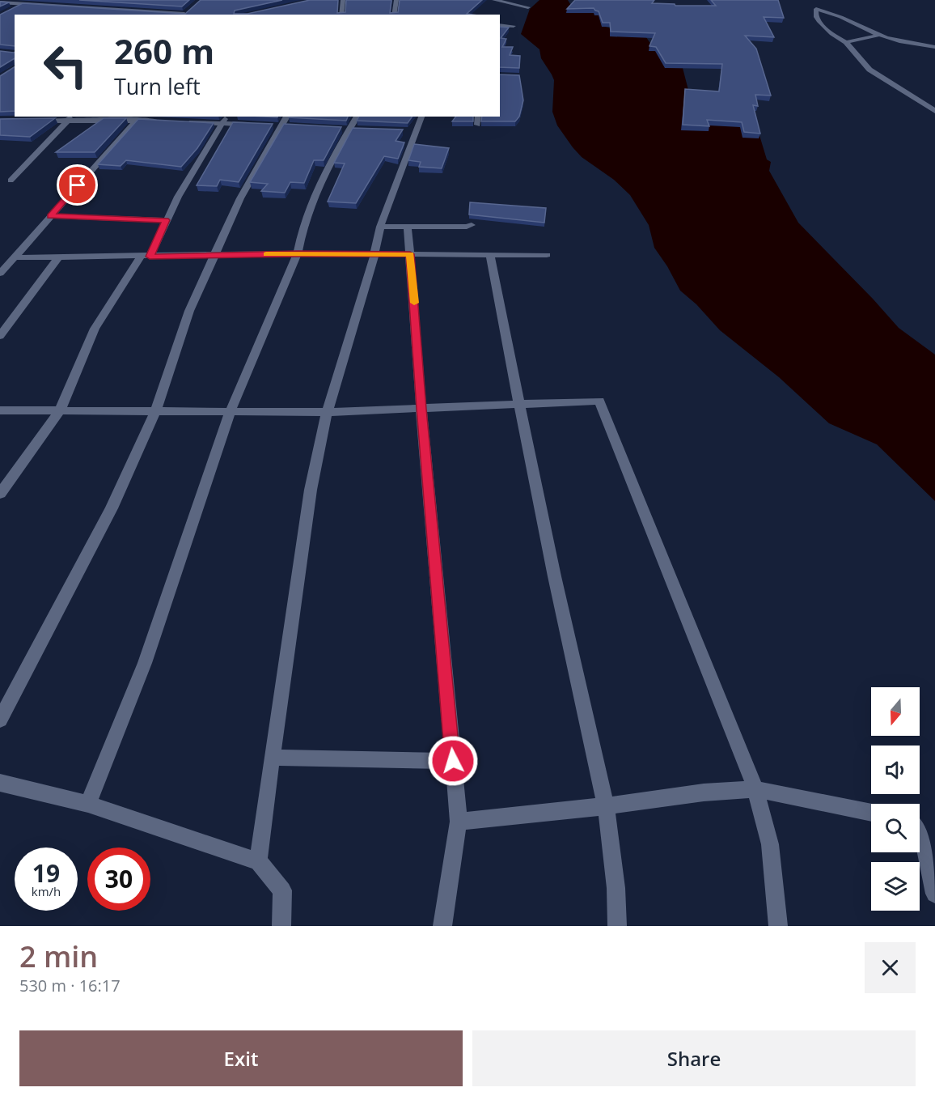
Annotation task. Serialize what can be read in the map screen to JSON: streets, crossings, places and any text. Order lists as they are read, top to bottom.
{
  "north": "bottom",
  "page": {
    "turn": ["260 m", "Turn left"],
    "speed": "19 km/h",
    "limit": "30",
    "heading": ["2 min", "530 m · 16:17"],
    "buttons": ["Exit", "Share"]
  }
}
